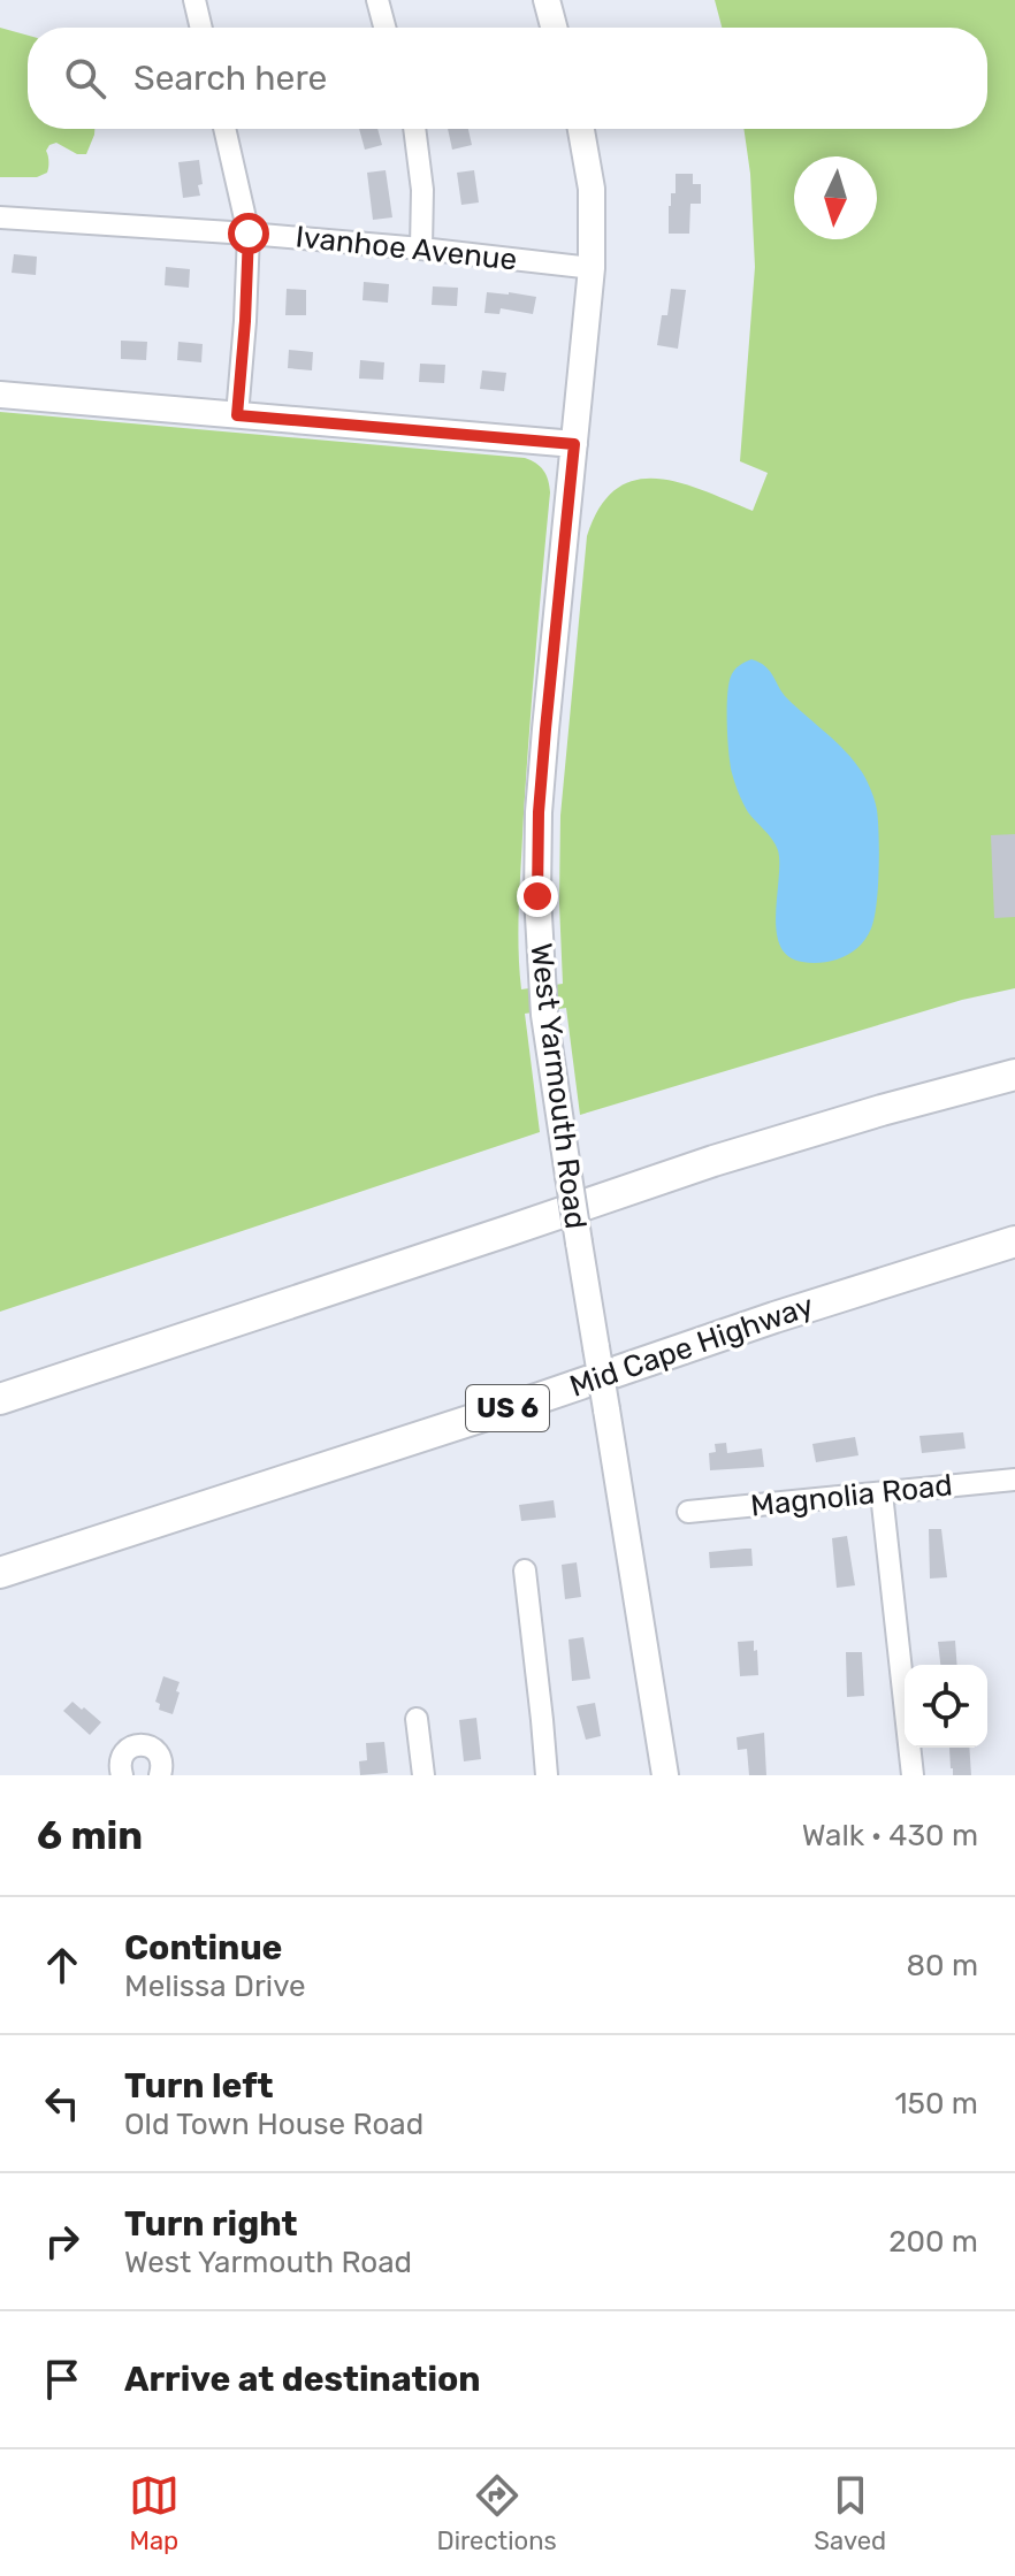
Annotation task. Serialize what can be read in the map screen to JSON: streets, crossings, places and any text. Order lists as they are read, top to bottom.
{
  "streets": {
    "highway": ["Mid Cape Highway", "US 6"],
    "main road": ["West Yarmouth Road"],
    "street": ["Ivanhoe Avenue", "Magnolia Road"]
  },
  "crossings": [
    ["Ivanhoe Avenue", "West Yarmouth Road"]
  ],
  "north": "bottom",
  "page": {
    "search": "Search here",
    "heading": ["6 min", "Walk · 430 m"],
    "list": [
      ["Continue", "Melissa Drive", "80 m"],
      ["Turn left", "Old Town House Road", "150 m"],
      ["Turn right", "West Yarmouth Road", "200 m"],
      "Arrive at destination"
    ],
    "nav": ["Map", "Directions", "Saved"]
  }
}
